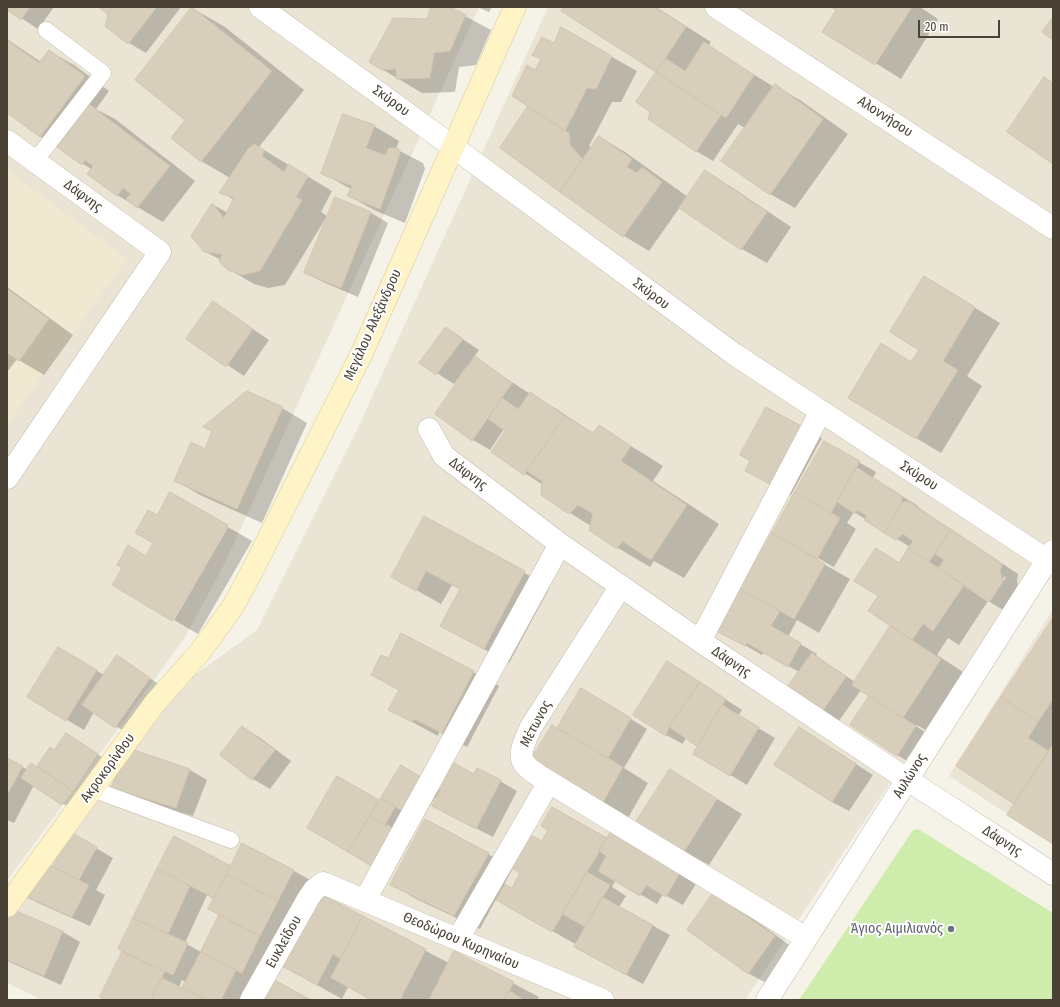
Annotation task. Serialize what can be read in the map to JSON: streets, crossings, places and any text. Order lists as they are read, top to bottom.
{
  "streets": {
    "main road": ["Μεγάλου Αλεξάνδρου", "Ακροκορίνθου"],
    "street": [
      "Σκύρου",
      "Αλοννήσου",
      "Δάφνης",
      "Μέτωνος",
      "Αυλώνος",
      "Θεοδώρου Κυρηναίου",
      "Ευκλείδου"
    ]
  },
  "crossings": [
    ["Σκύρου", "Μεγάλου Αλεξάνδρου"],
    ["Σκύρου", "Αυλώνος"],
    ["Δάφνης", "Μέτωνος"],
    ["Δάφνης", "Αυλώνος"],
    ["Μεγάλου Αλεξάνδρου", "Ακροκορίνθου"],
    ["Θεοδώρου Κυρηναίου", "Ευκλείδου"]
  ],
  "places": ["Άγιος Αιμιλιανός"],
  "scale_bar": "20 m"
}
